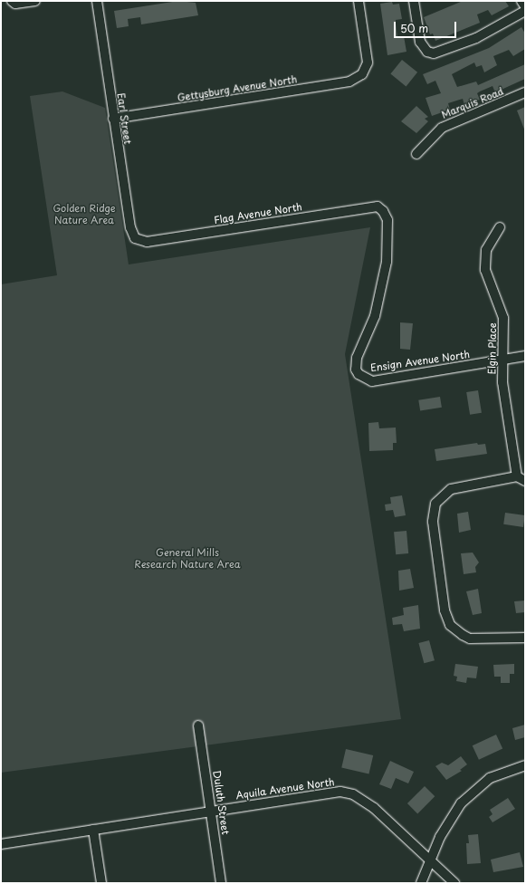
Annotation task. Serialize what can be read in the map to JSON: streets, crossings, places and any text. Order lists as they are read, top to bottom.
{
  "streets": {
    "street": [
      "Gettysburg Avenue North",
      "Marquis Road",
      "Earl Street",
      "Flag Avenue North",
      "Elgin Place",
      "Ensign Avenue North",
      "Aquila Avenue North",
      "Duluth Street"
    ]
  },
  "crossings": [
    ["Gettysburg Avenue North", "Earl Street"],
    ["Earl Street", "Flag Avenue North"],
    ["Flag Avenue North", "Ensign Avenue North"],
    ["Elgin Place", "Ensign Avenue North"],
    ["Aquila Avenue North", "Duluth Street"]
  ],
  "parks": ["Golden Ridge Nature Area", "General Mills Research Nature Area"],
  "scale_bar": "50 m"
}
